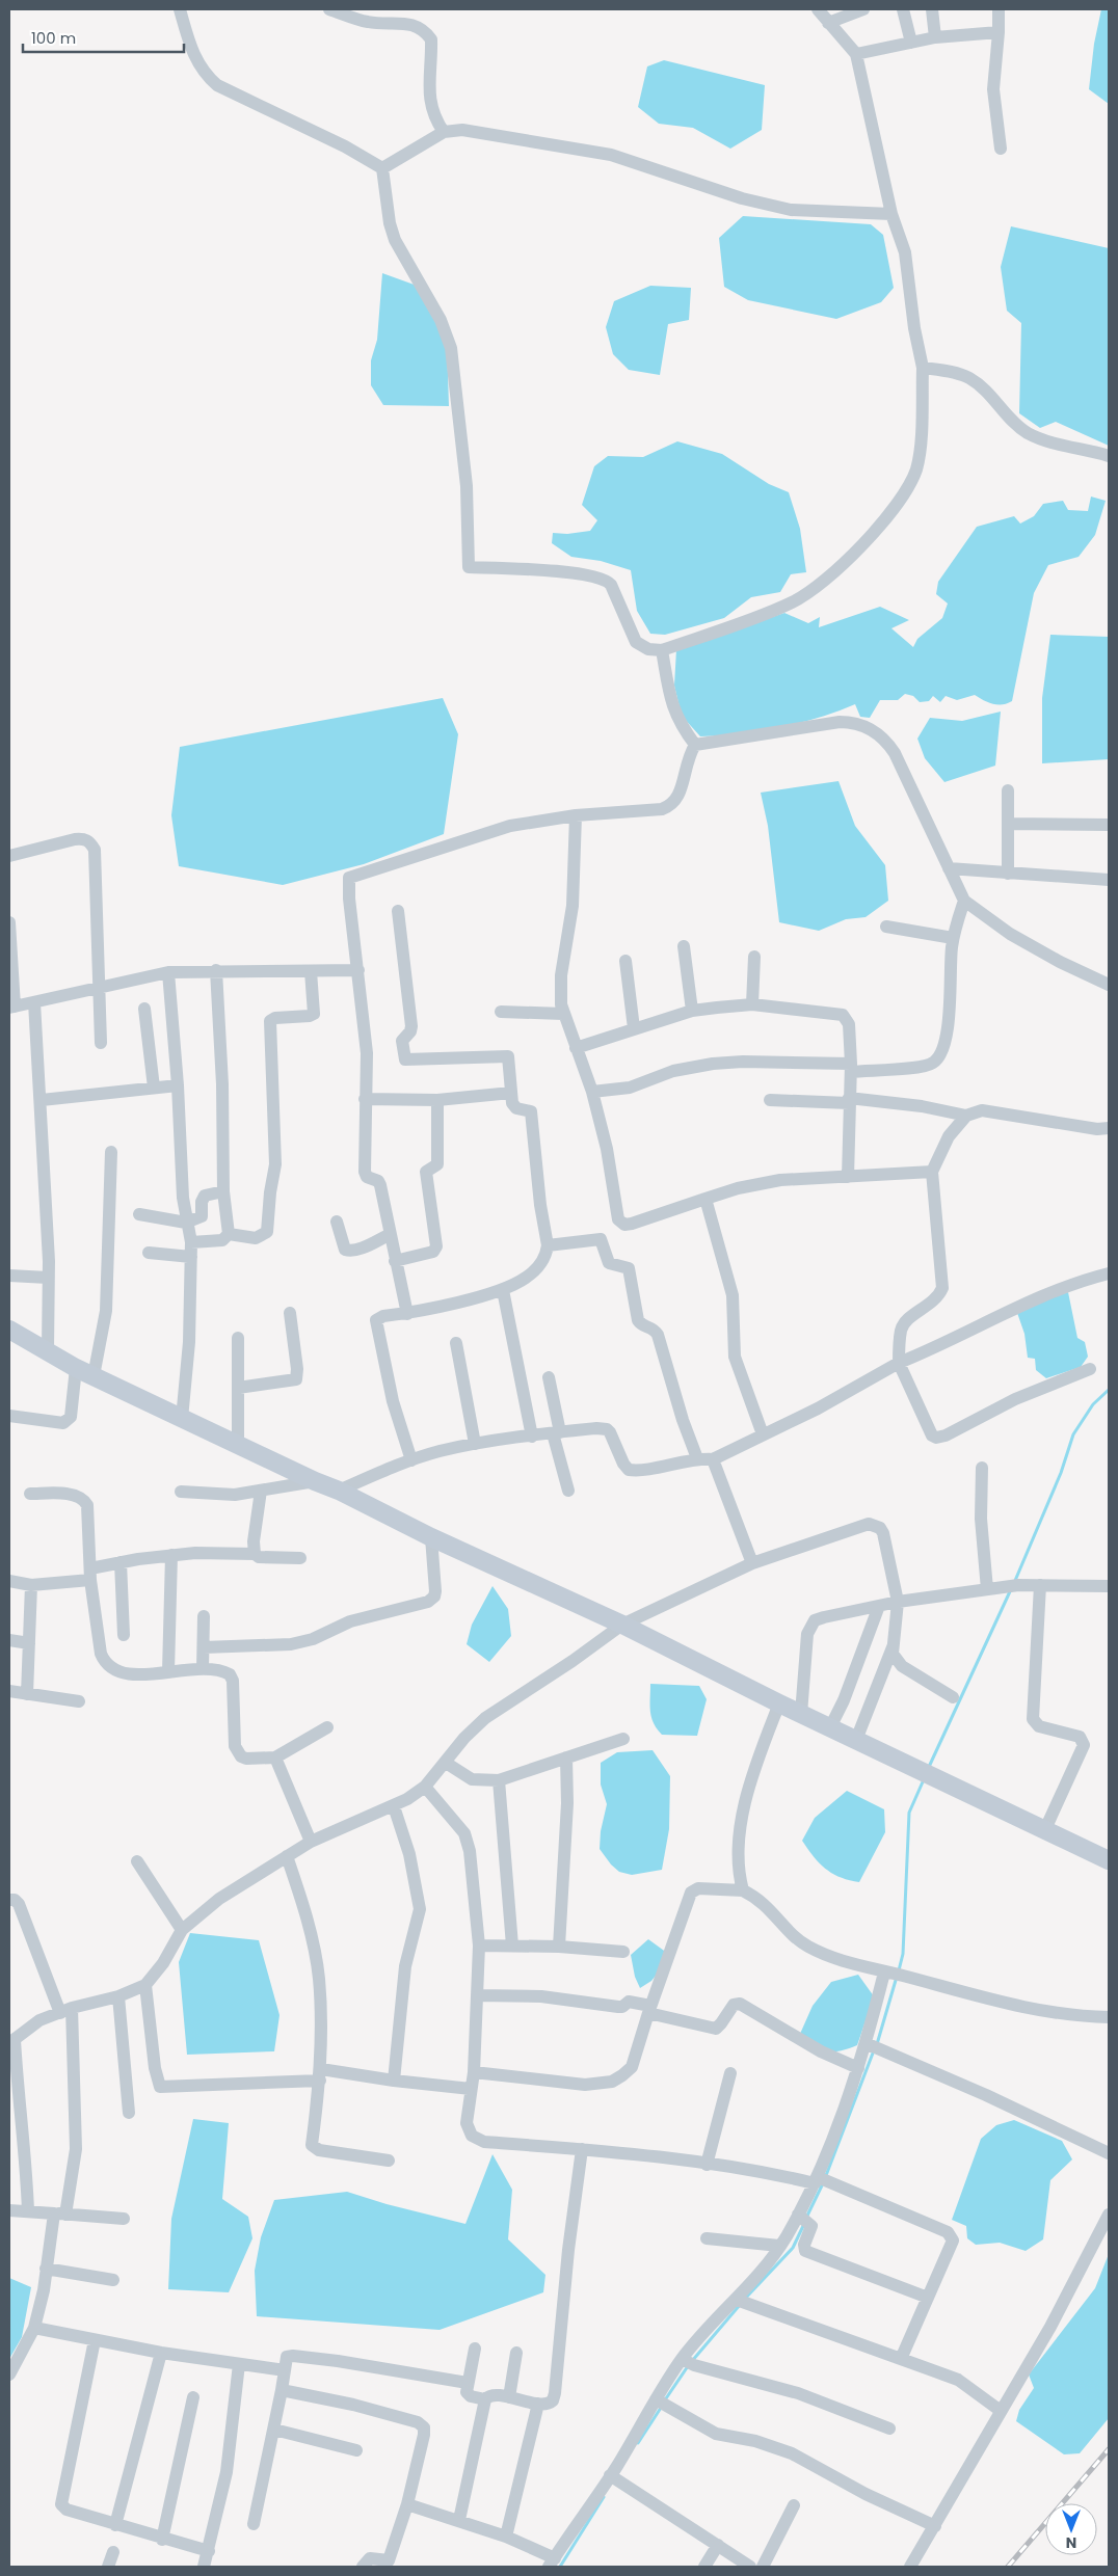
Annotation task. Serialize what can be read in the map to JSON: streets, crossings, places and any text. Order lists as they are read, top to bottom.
{
  "scale_bar": "100 m",
  "north": "bottom"
}
